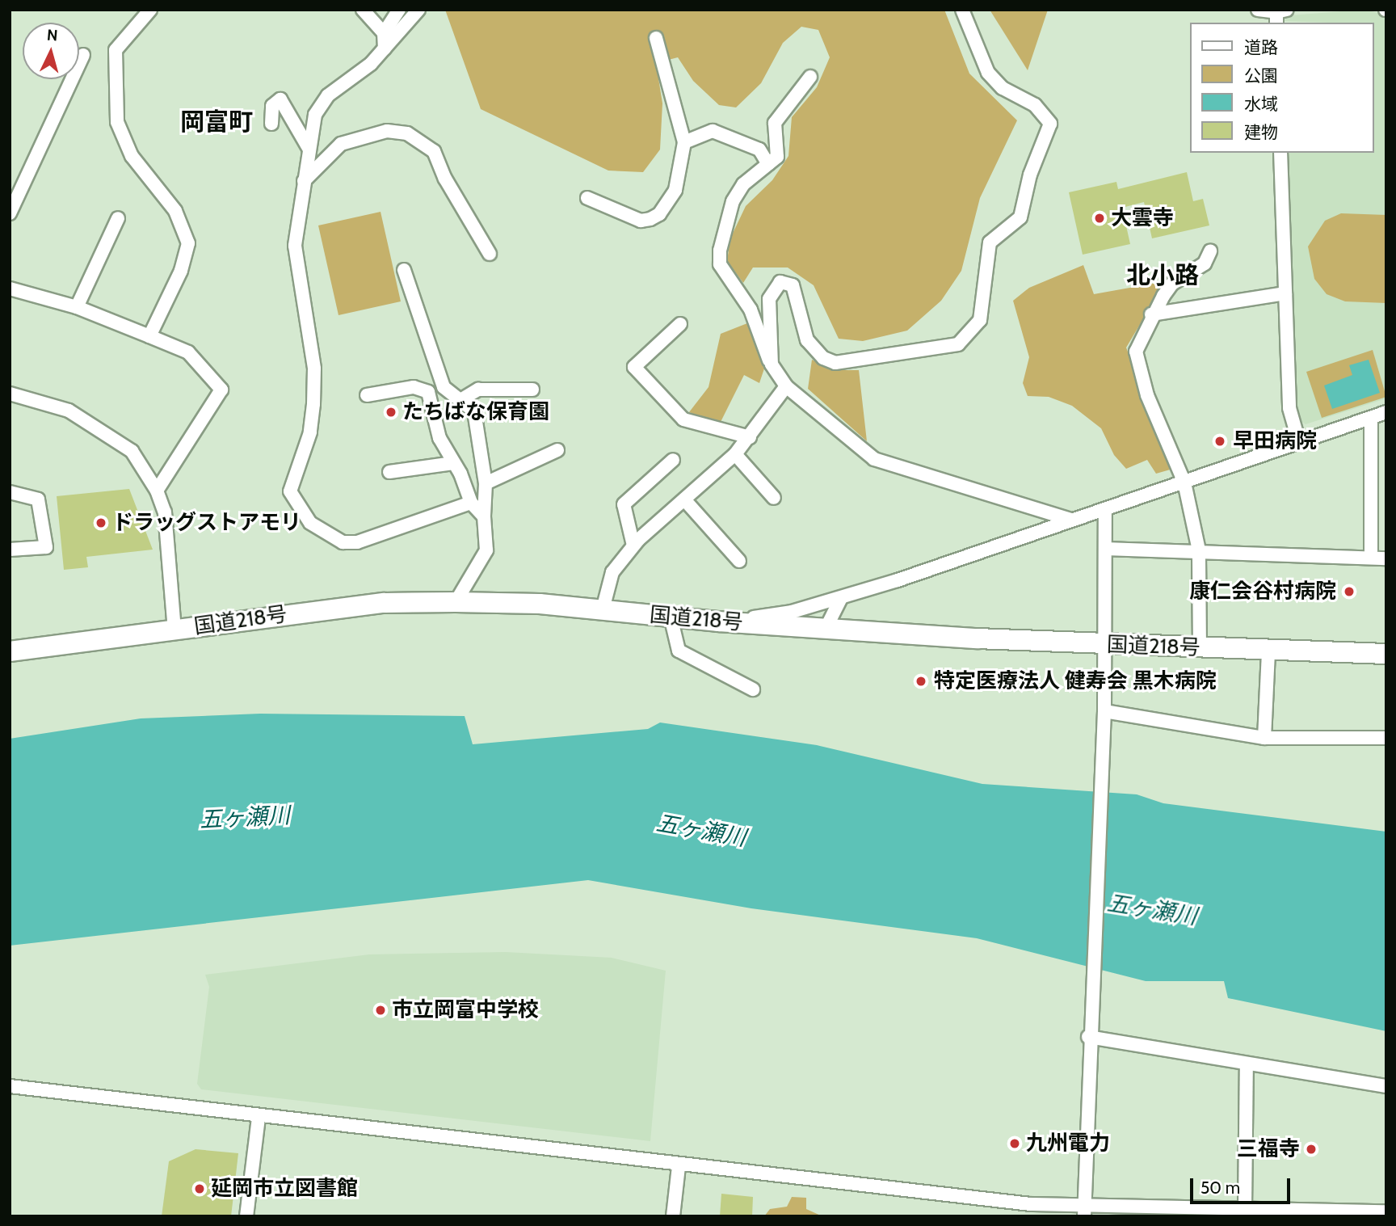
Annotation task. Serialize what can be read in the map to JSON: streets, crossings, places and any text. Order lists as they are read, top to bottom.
{
  "streets": {
    "highway": ["国道218号"]
  },
  "districts": ["岡富町", "北小路"],
  "water": ["五ヶ瀬川"],
  "places": [
    "大雲寺",
    "たちばな保育園",
    "早田病院",
    "ドラッグストアモリ",
    "康仁会谷村病院",
    "特定医療法人 健寿会 黒木病院",
    "市立岡富中学校",
    "九州電力",
    "三福寺",
    "延岡市立図書館"
  ],
  "legend": [
    "道路",
    "公園",
    "水域",
    "建物"
  ],
  "scale_bar": "50 m",
  "north": "top"
}
